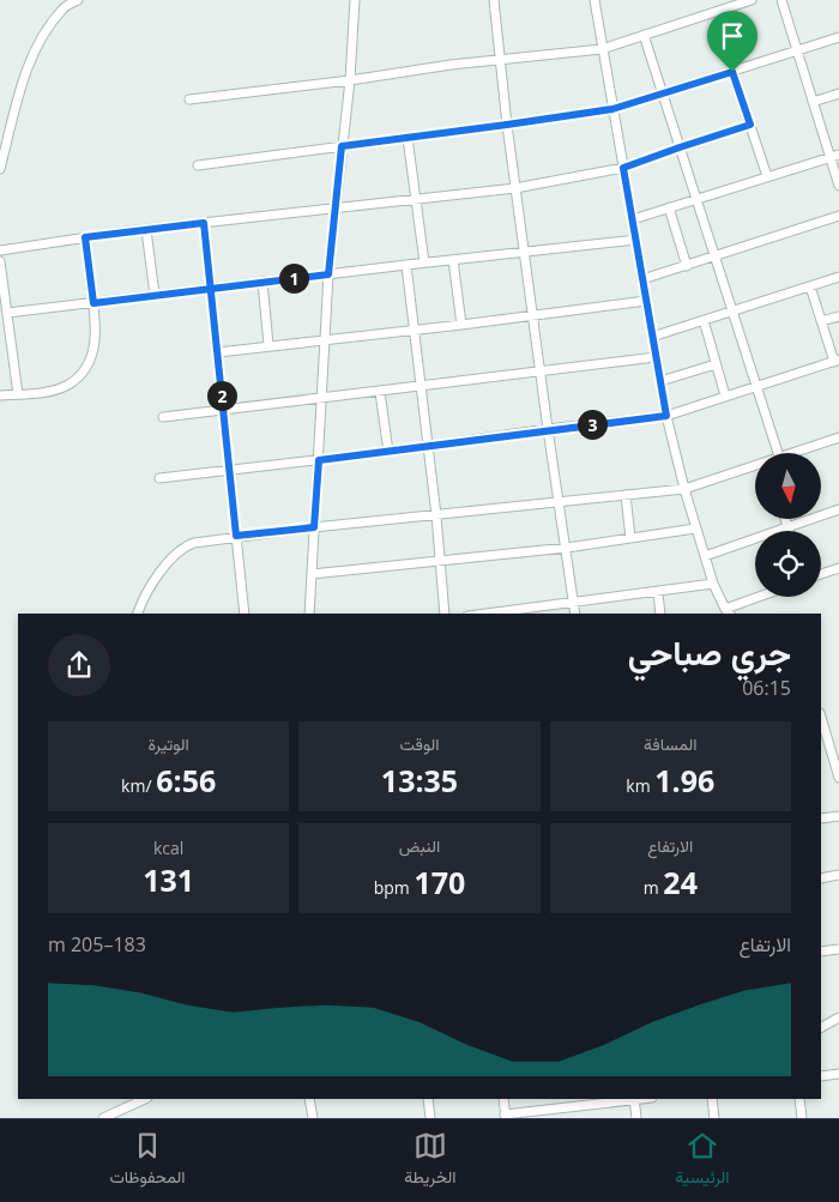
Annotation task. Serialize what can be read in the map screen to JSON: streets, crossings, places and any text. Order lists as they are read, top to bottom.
{
  "north": "bottom",
  "page": {
    "pins": ["1", "2", "3"],
    "heading": ["جري صباحي", "06:15"],
    "stats": [
      ["المسافة", "1.96 km"],
      ["الوقت", "13:35"],
      ["الوتيرة", "6:56 /km"],
      ["الارتفاع", "24 m"],
      ["النبض", "170 bpm"],
      ["kcal", "131"]
    ],
    "chart": ["الارتفاع", "183–205 m"],
    "tabs": ["الرئيسية", "الخريطة", "المحفوظات"]
  }
}
